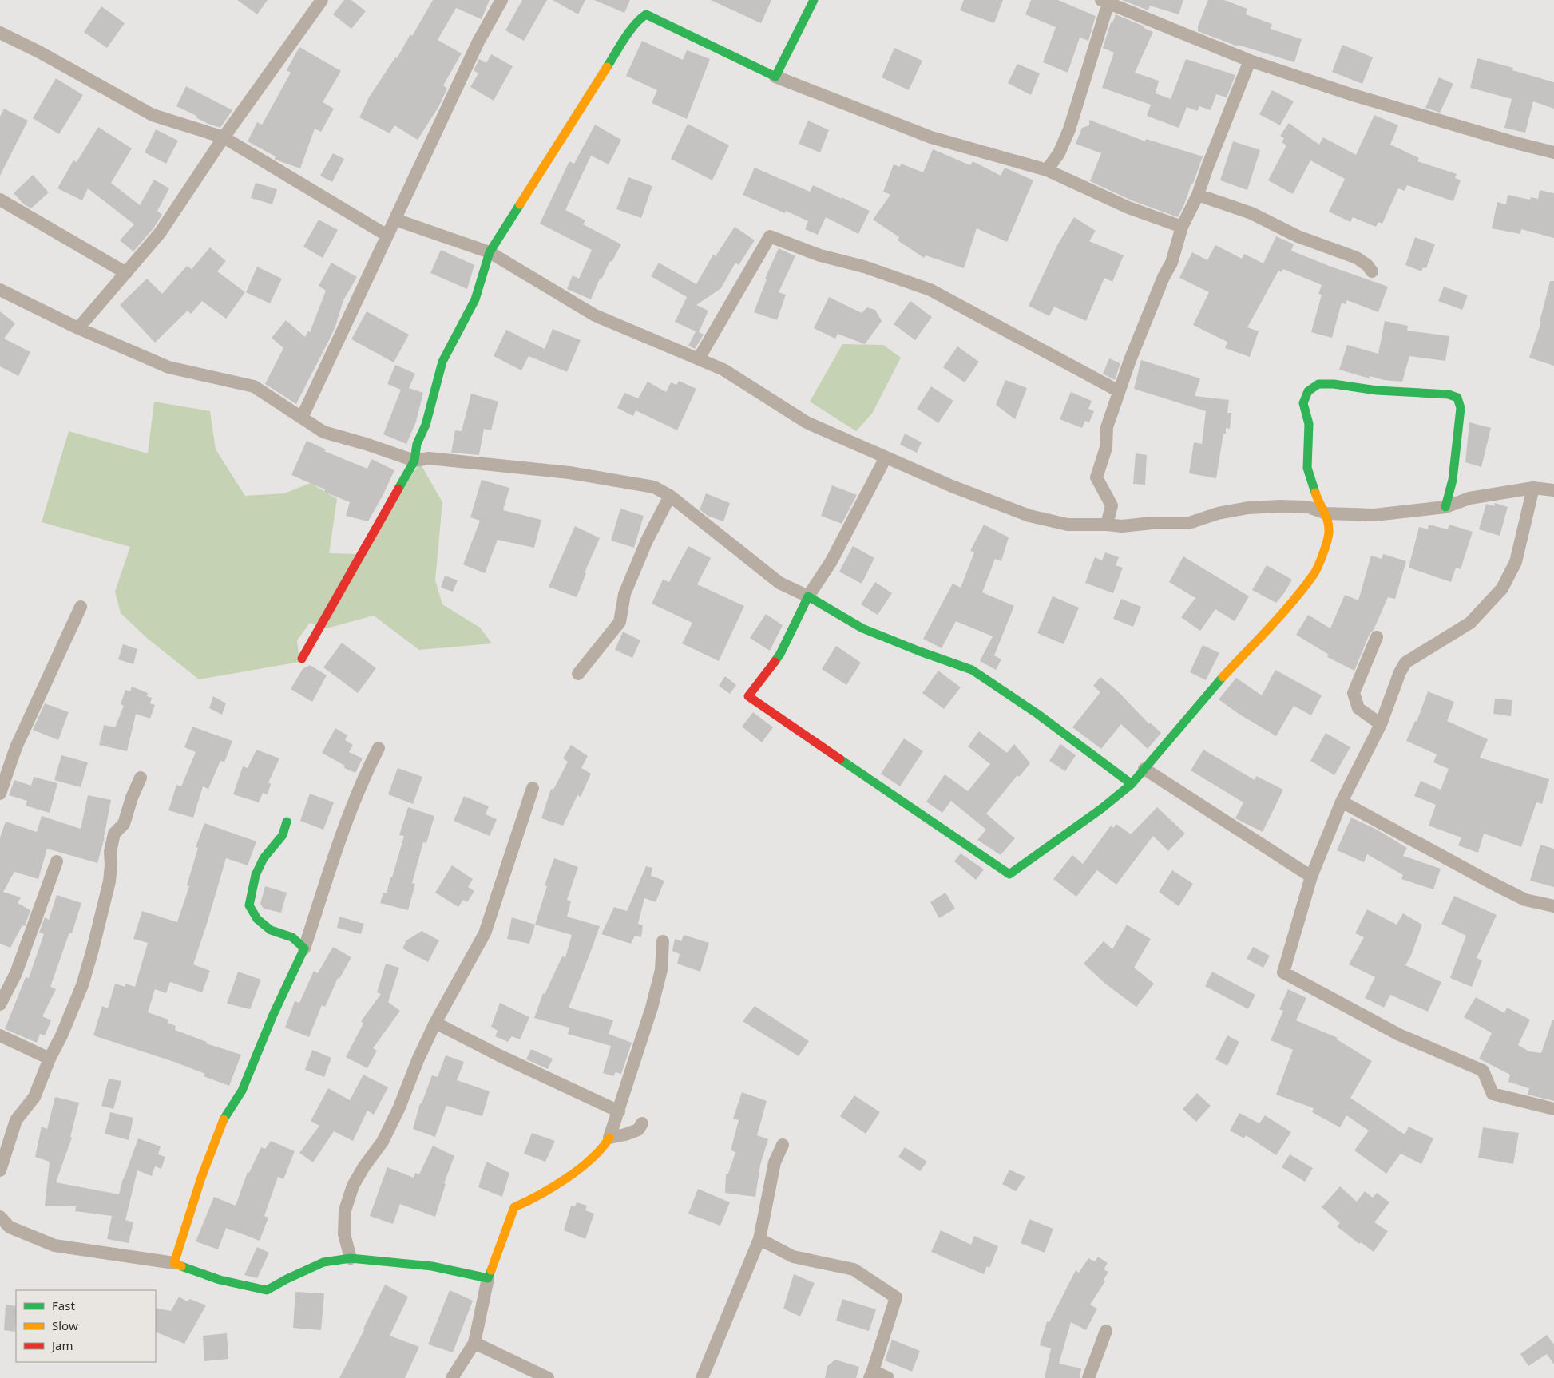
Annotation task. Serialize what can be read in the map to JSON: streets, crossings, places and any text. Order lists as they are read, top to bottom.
{
  "legend": ["Fast", "Slow", "Jam"]
}
